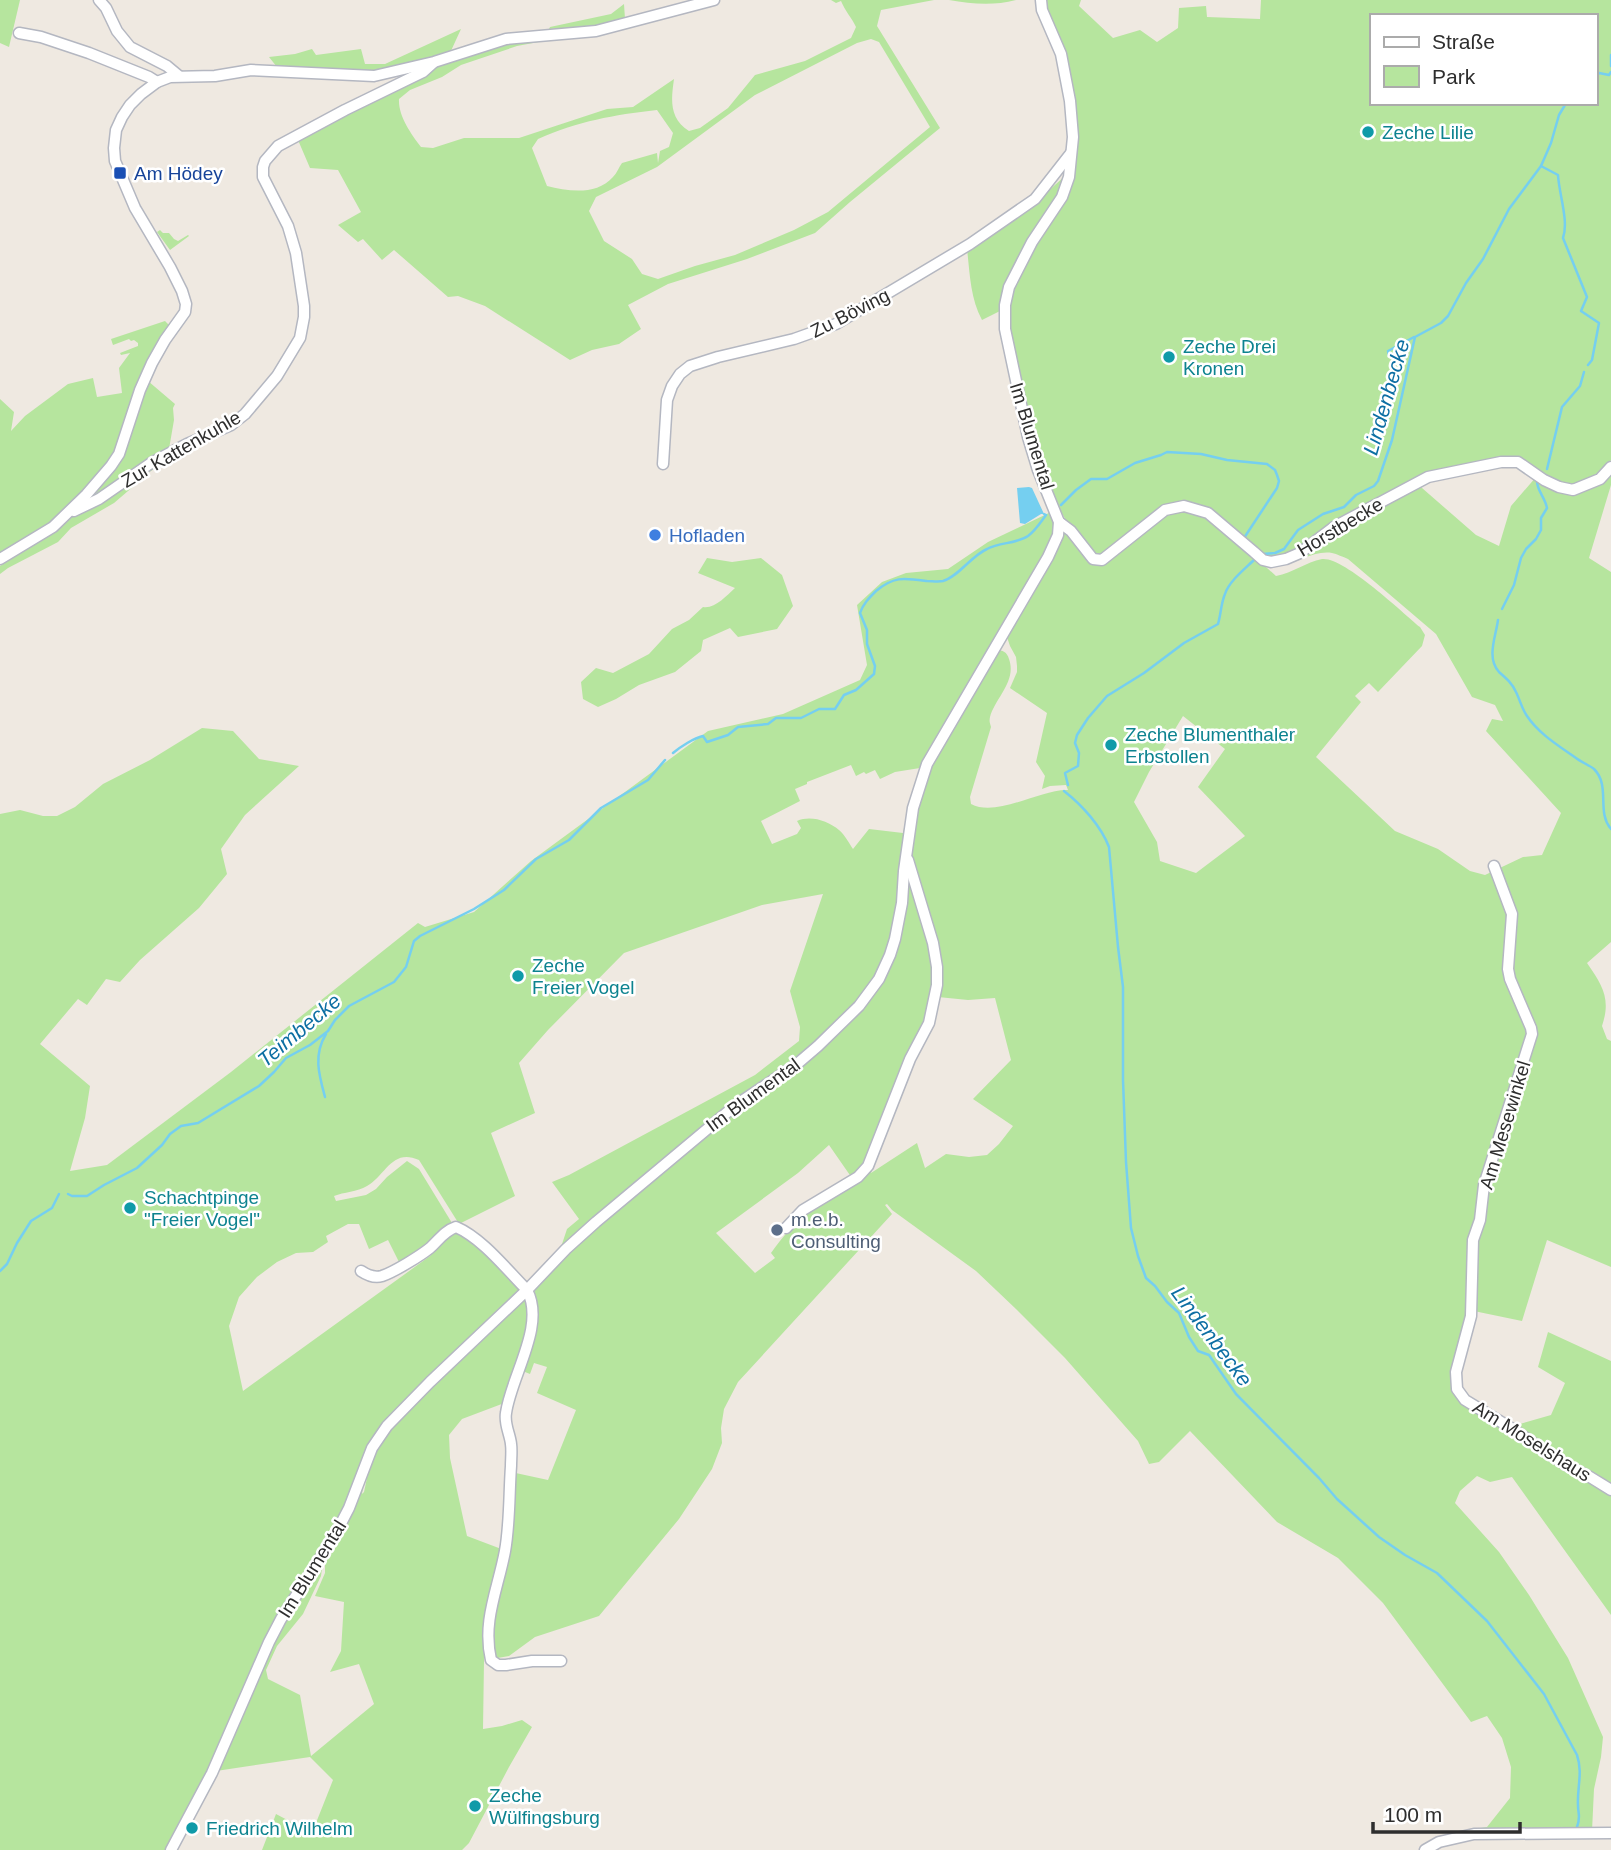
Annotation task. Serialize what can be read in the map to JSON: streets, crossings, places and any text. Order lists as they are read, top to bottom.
{
  "streets": {
    "street": [
      "Zu Böving",
      "Im Blumental",
      "Zur Kattenkuhle",
      "Horstbecke",
      "Am Mesewinkel",
      "Am Moselshaus"
    ]
  },
  "crossings": [
    ["Zu Böving", "Im Blumental"],
    ["Im Blumental", "Horstbecke"],
    ["Am Mesewinkel", "Am Moselshaus"]
  ],
  "water": ["Lindenbecke", "Teimbecke"],
  "places": {
    "other": [
      "Zeche Lilie",
      "Zeche Drei Kronen",
      "Hofladen",
      "Zeche Blumenthaler Erbstollen",
      "Zeche Freier Vogel",
      "Schachtpinge \"Freier Vogel\"",
      "m.e.b. Consulting",
      "Zeche Wülfingsburg",
      "Friedrich Wilhelm"
    ],
    "transit": ["Am Hödey"]
  },
  "legend": ["Straße", "Park"],
  "scale_bar": "100 m"
}
